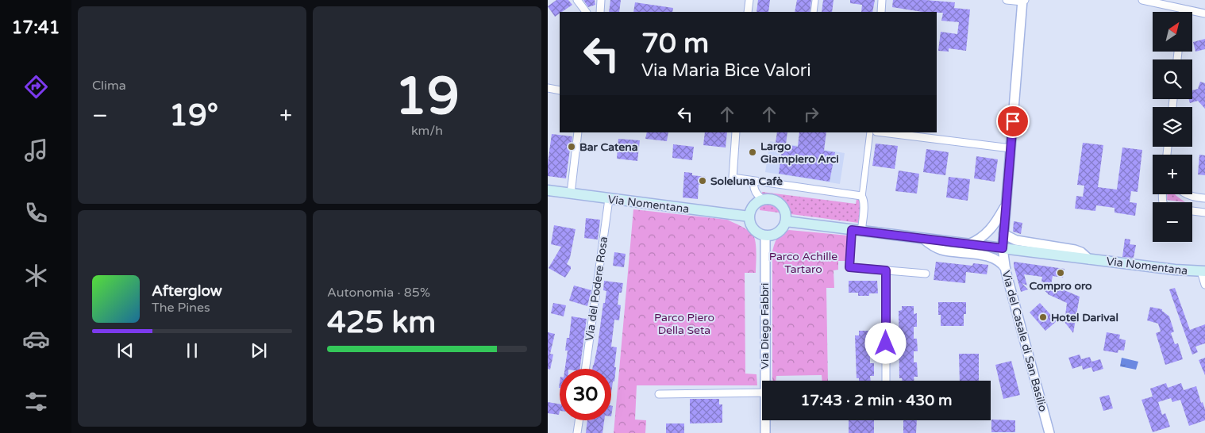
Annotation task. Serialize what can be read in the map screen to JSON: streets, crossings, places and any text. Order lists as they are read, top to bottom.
{
  "streets": {
    "main road": ["Via Nomentana"],
    "street": ["Via del Podere Rosa", "Via Diego Fabbri", "Via del Casale di San Basilio"]
  },
  "crossings": [
    ["Via Nomentana", "Via del Podere Rosa"],
    ["Via Nomentana", "Via Diego Fabbri"],
    ["Via Nomentana", "Via del Casale di San Basilio"]
  ],
  "parks": ["Parco Achille Tartaro", "Parco Piero Della Seta"],
  "places": [
    "Bar Catena",
    "Largo Giampiero Arci",
    "Soleluna Cafè",
    "Compro oro",
    "Hotel Darival"
  ],
  "north": "top right",
  "page": {
    "tabs": "17:41",
    "tile": [
      "Clima",
      ["19", "km/h"],
      ["Autonomia · 85%", "425 km"]
    ],
    "map_buttons": ["+", "−"],
    "turn": ["70 m", "Via Maria Bice Valori"],
    "heat": ["−", "19°", "+"],
    "song": ["Afterglow", "The Pines"],
    "limit": "30",
    "trip": "17:43 · 2 min · 430 m"
  }
}
